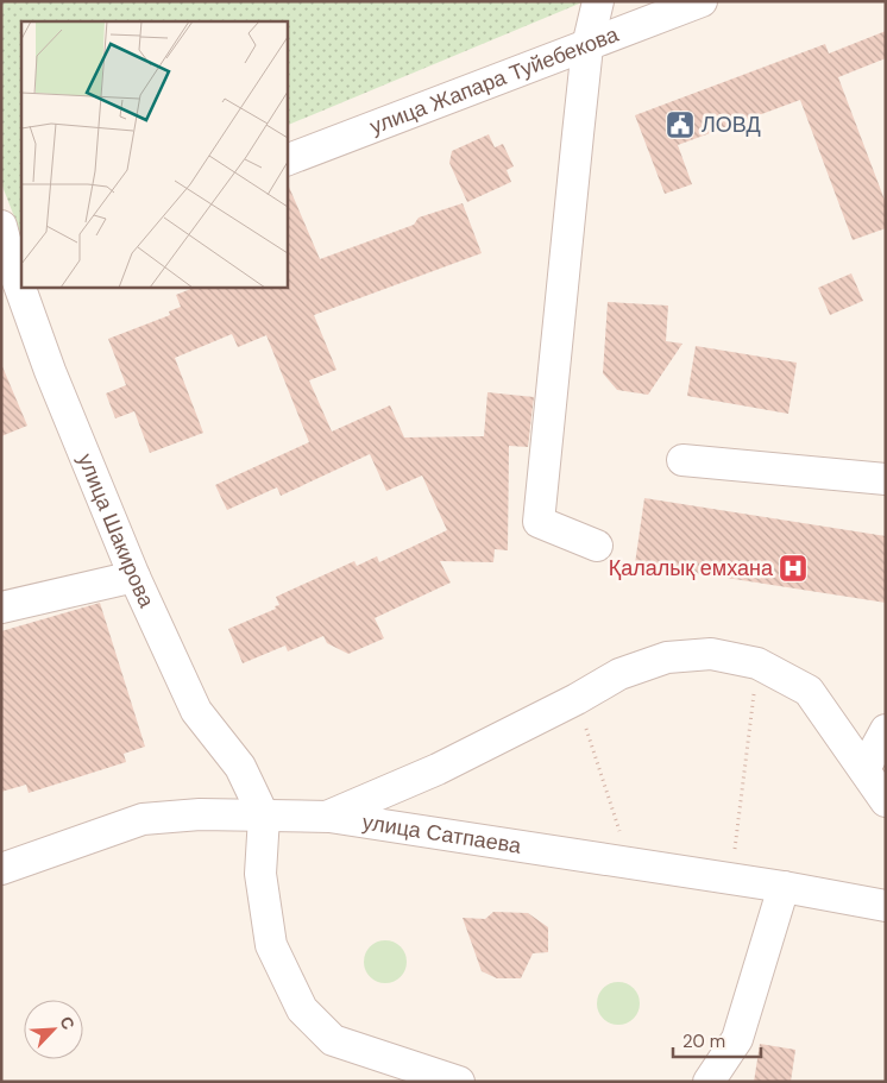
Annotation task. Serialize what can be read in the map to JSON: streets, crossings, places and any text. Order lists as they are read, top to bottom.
{
  "streets": {
    "street": ["улица Жапара Туйебекова", "улица Шакирова", "улица Сатпаева"]
  },
  "crossings": [
    ["улица Шакирова", "улица Сатпаева"]
  ],
  "places": {
    "public building": ["ЛОВД"],
    "hospital": ["Қалалық емхана"]
  },
  "scale_bar": "20 m",
  "north": "top right"
}
